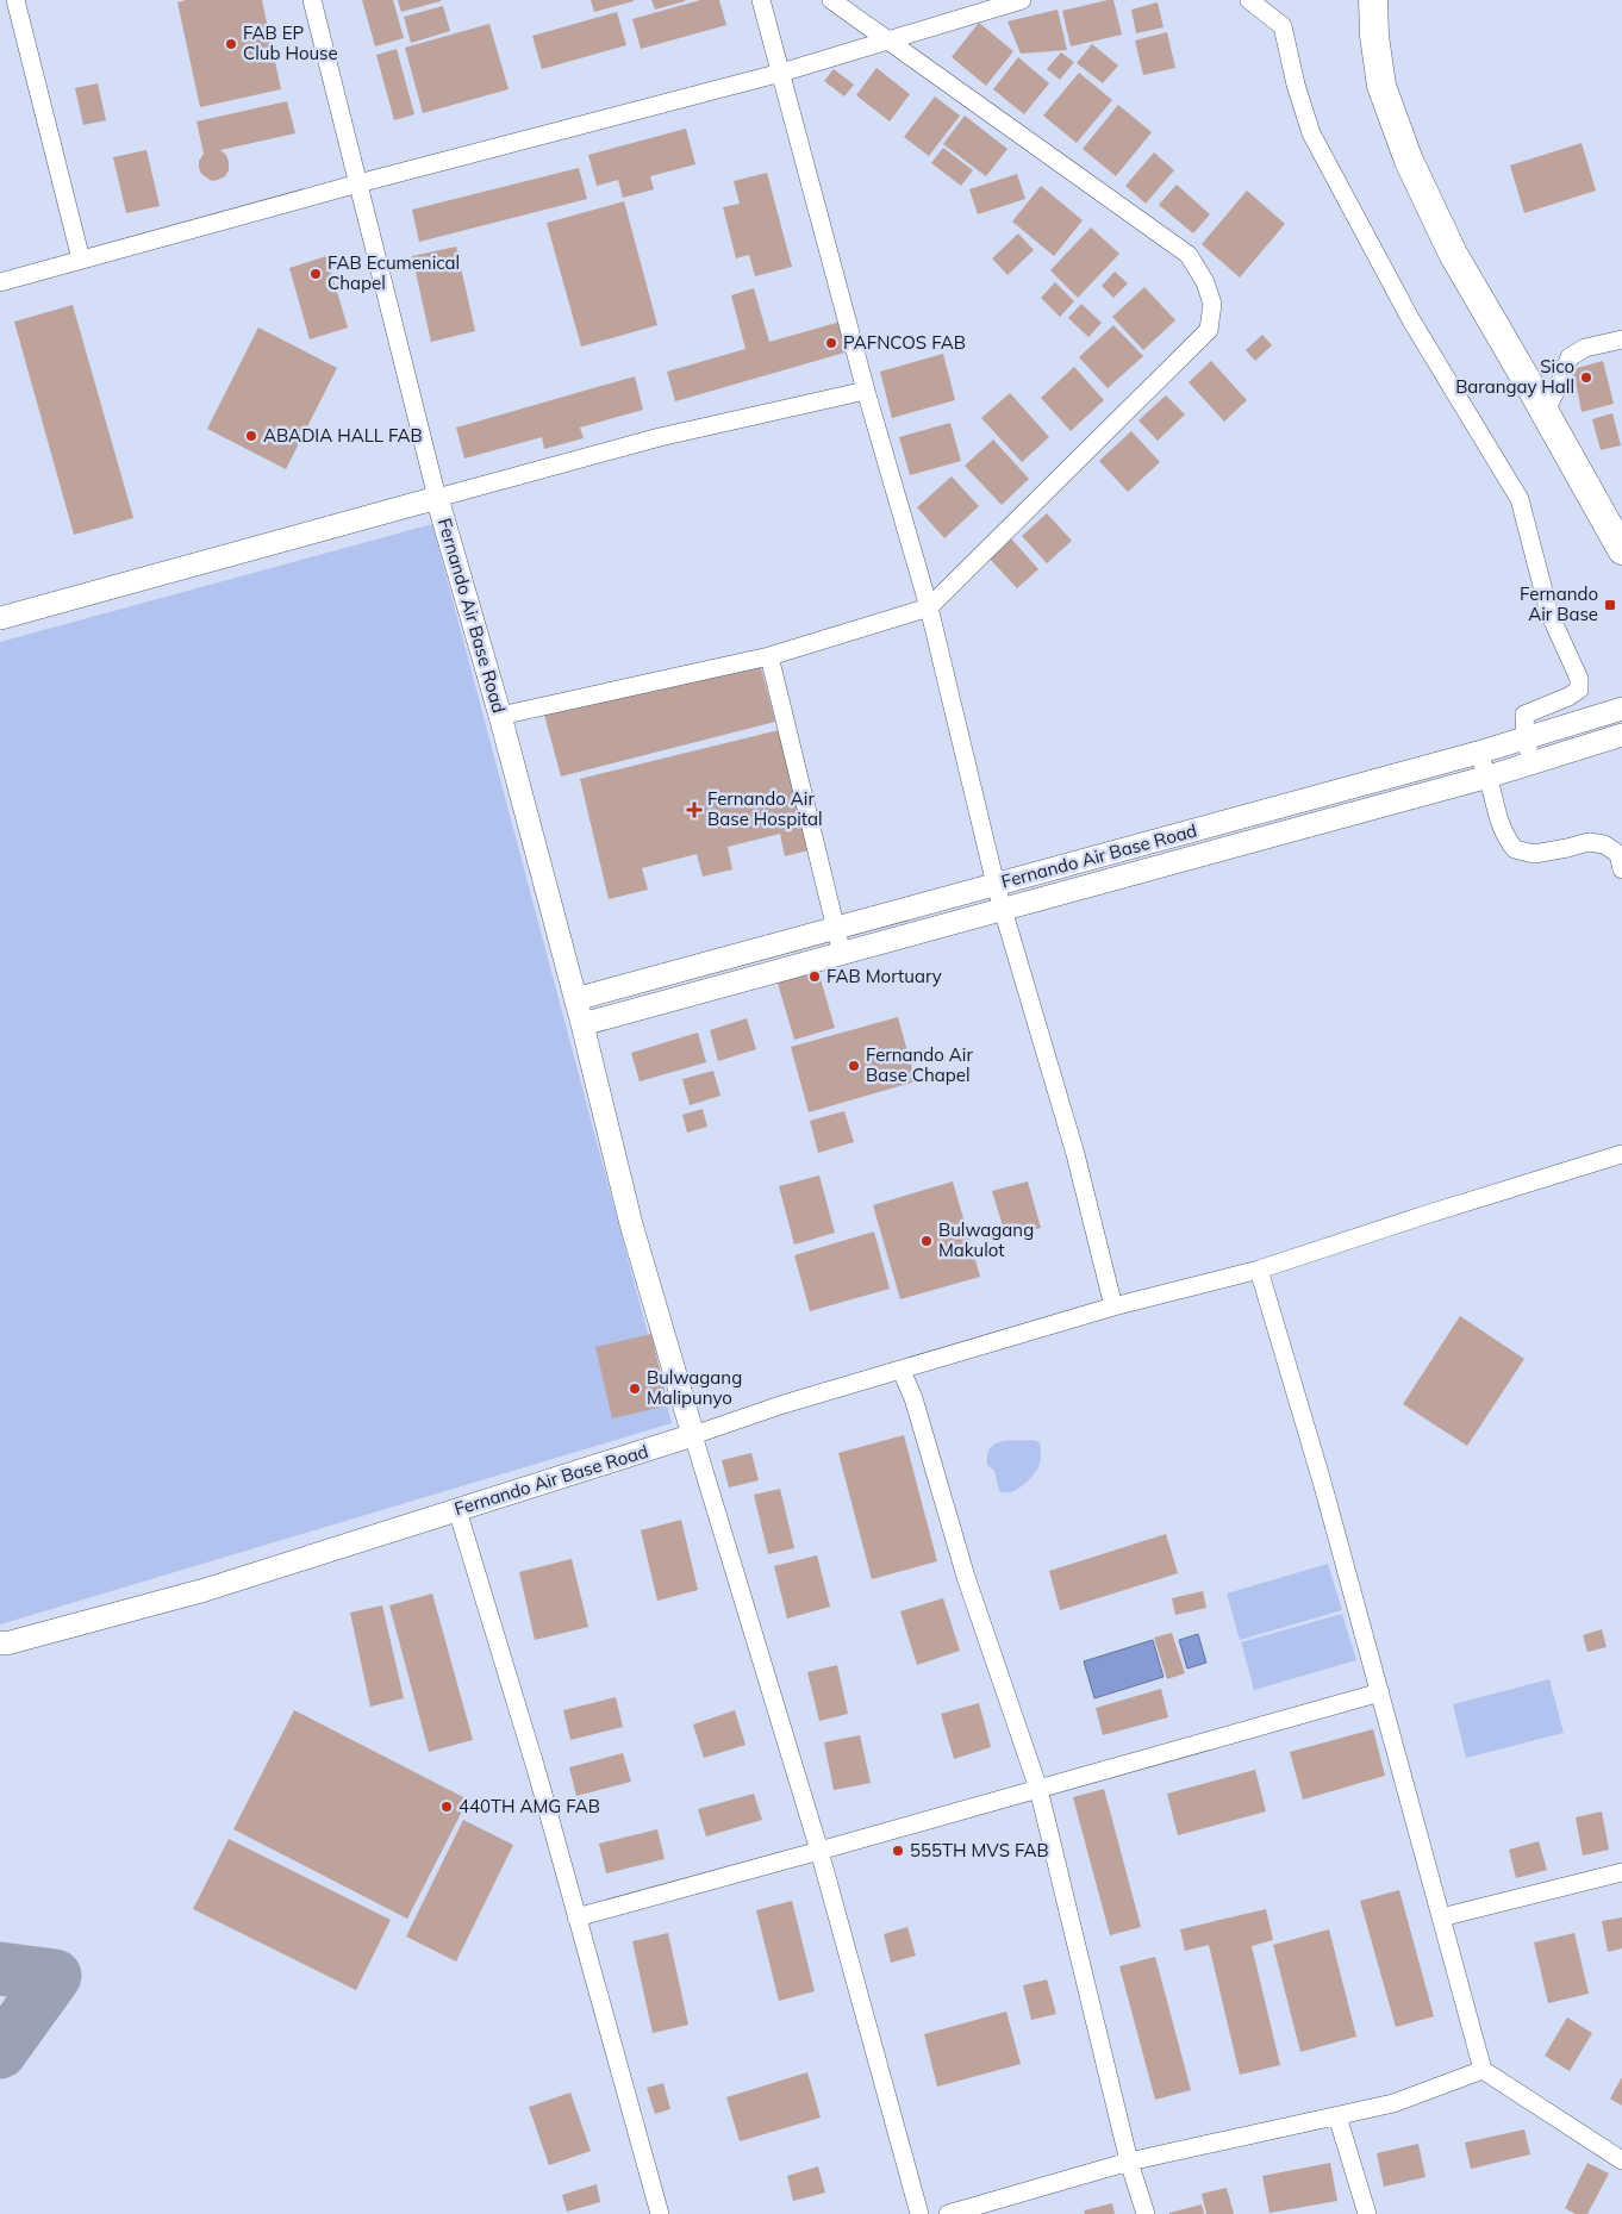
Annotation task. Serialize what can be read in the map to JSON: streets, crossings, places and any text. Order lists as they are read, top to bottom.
{
  "streets": {
    "street": ["Fernando Air Base Road"]
  },
  "places": {
    "other": [
      "FAB EP Club House",
      "FAB Ecumenical Chapel",
      "PAFNCOS FAB",
      "Sico Barangay Hall",
      "ABADIA HALL FAB",
      "FAB Mortuary",
      "Fernando Air Base Chapel",
      "Bulwagang Makulot",
      "Bulwagang Malipunyo",
      "440TH AMG FAB",
      "555TH MVS FAB"
    ],
    "transit": ["Fernando Air Base"],
    "health": ["Fernando Air Base Hospital"]
  }
}
